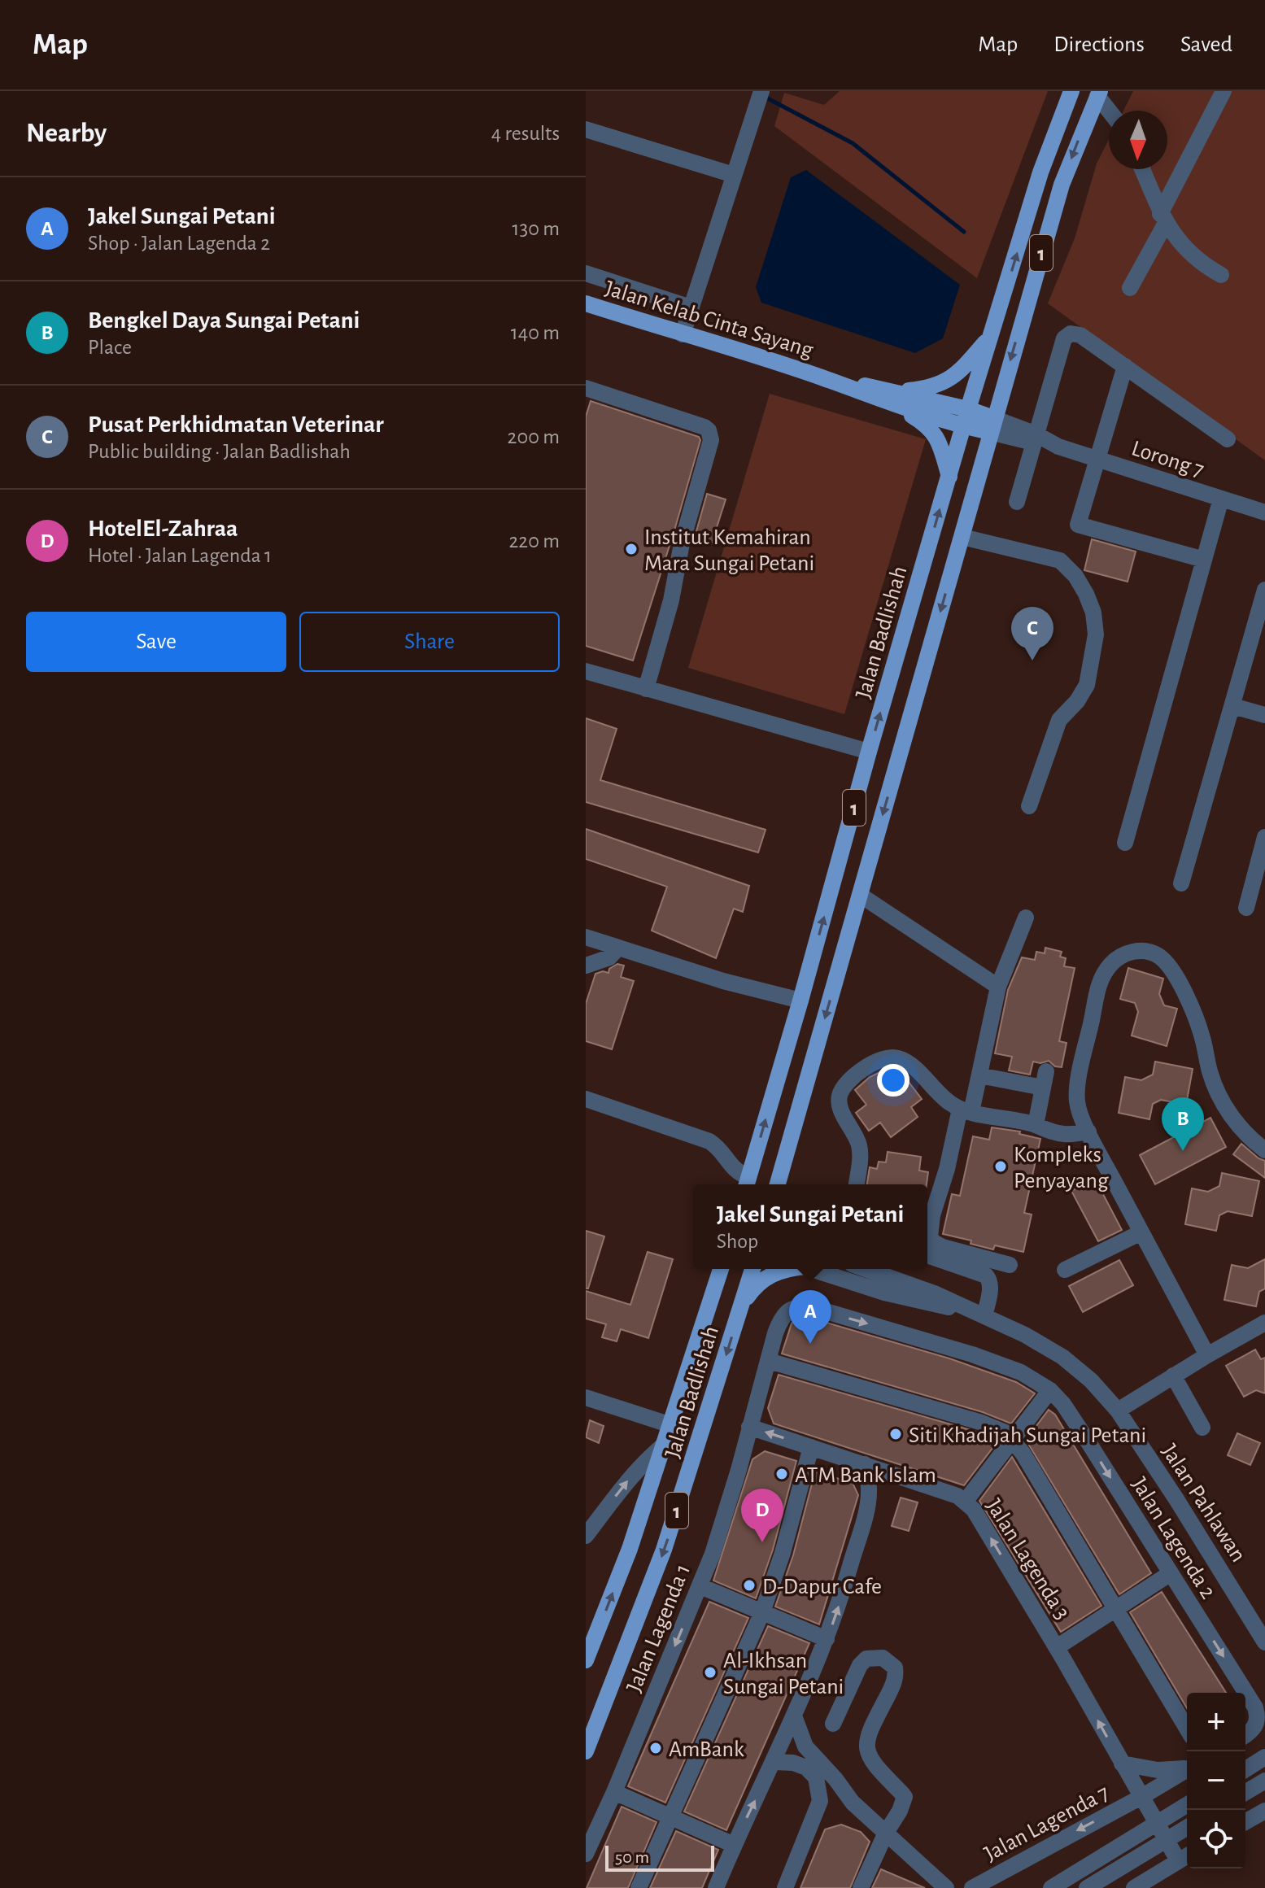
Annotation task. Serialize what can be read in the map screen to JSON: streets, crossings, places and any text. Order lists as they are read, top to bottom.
{
  "streets": {
    "main road": ["1", "Jalan Kelab Cinta Sayang", "Jalan Badlishah"],
    "street": [
      "Lorong 7",
      "Jalan Pahlawan",
      "Jalan Lagenda 2",
      "Jalan Lagenda 3",
      "Jalan Lagenda 1",
      "Jalan Lagenda 7"
    ]
  },
  "crossings": [
    ["1", "Jalan Kelab Cinta Sayang"],
    ["1", "Lorong 7"],
    ["Jalan Kelab Cinta Sayang", "Lorong 7"],
    ["Jalan Kelab Cinta Sayang", "Jalan Badlishah"],
    ["Jalan Lagenda 2", "Jalan Lagenda 1"],
    ["Jalan Lagenda 3", "Jalan Lagenda 1"],
    ["Jalan Lagenda 3", "Jalan Lagenda 7"]
  ],
  "places": [
    "Institut Kemahiran Mara Sungai Petani",
    "Kompleks Penyayang",
    "Siti Khadijah Sungai Petani",
    "ATM Bank Islam",
    "D-Dapur Cafe",
    "Al-Ikhsan Sungai Petani",
    "AmBank"
  ],
  "scale_bar": "50 m",
  "north": "bottom",
  "page": {
    "header": "Map",
    "nav": ["Map", "Directions", "Saved"],
    "heading": ["Nearby", "4 results"],
    "list": [
      {
        "mark": "A",
        "name": "Jakel Sungai Petani",
        "note": "Shop · Jalan Lagenda 2",
        "value": "130 m"
      },
      {
        "mark": "B",
        "name": "Bengkel Daya Sungai Petani",
        "note": "Place",
        "value": "140 m"
      },
      {
        "mark": "C",
        "name": "Pusat Perkhidmatan Veterinar",
        "note": "Public building · Jalan Badlishah",
        "value": "200 m"
      },
      {
        "mark": "D",
        "name": "HotelEl-Zahraa",
        "note": "Hotel · Jalan Lagenda 1",
        "value": "220 m"
      }
    ],
    "buttons": ["Save", "Share"],
    "pins": [
      "C",
      "B",
      "A",
      "D"
    ],
    "popup": ["Jakel Sungai Petani", "Shop"],
    "map_buttons": ["+", "−"],
    "scale": "50 m"
  }
}
